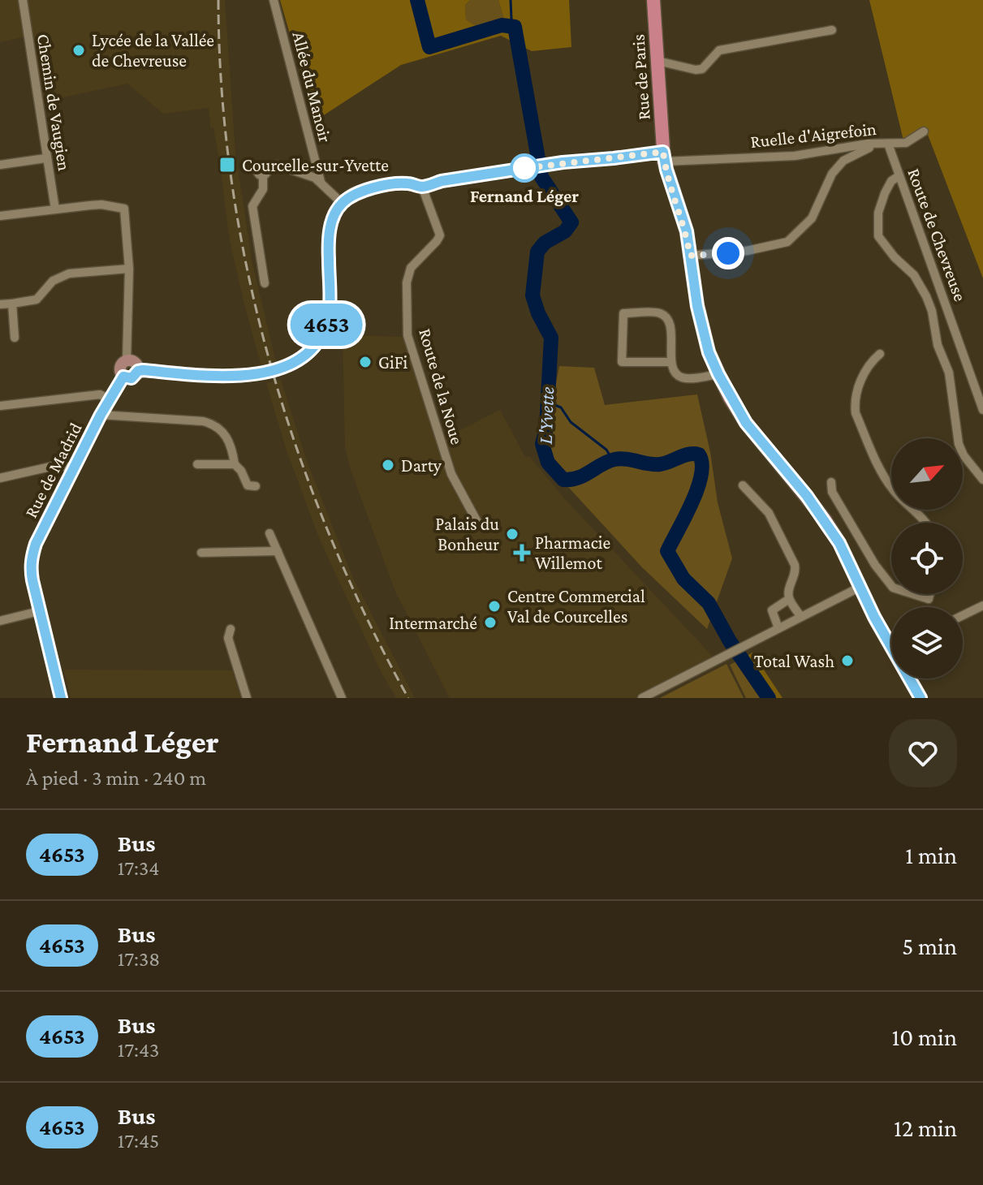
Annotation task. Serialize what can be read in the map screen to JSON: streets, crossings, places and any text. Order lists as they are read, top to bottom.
{
  "streets": {
    "main road": ["Rue de Paris"],
    "street": [
      "Allée du Manoir",
      "Chemin de Vaugien",
      "Ruelle d'Aigrefoin",
      "Route de Chevreuse",
      "Route de la Noue",
      "Rue de Madrid"
    ]
  },
  "crossings": [
    ["Rue de Paris", "Ruelle d'Aigrefoin"],
    ["Ruelle d'Aigrefoin", "Route de Chevreuse"]
  ],
  "water": ["L'Yvette"],
  "places": {
    "other": [
      "Lycée de la Vallée de Chevreuse",
      "Fernand Léger",
      "GiFi",
      "Darty",
      "Palais du Bonheur",
      "Centre Commercial Val de Courcelles",
      "Intermarché",
      "Total Wash"
    ],
    "transit": ["Courcelle-sur-Yvette"],
    "health": ["Pharmacie Willemot"]
  },
  "lines": ["bus line 4653"],
  "north": "top right",
  "page": {
    "on_map": "4653",
    "heading": ["Fernand Léger", "À pied · 3 min · 240 m"],
    "list": [
      {
        "mark": "4653",
        "name": "Bus",
        "note": "17:34",
        "value": "1 min"
      },
      {
        "mark": "4653",
        "name": "Bus",
        "note": "17:38",
        "value": "5 min"
      },
      {
        "mark": "4653",
        "name": "Bus",
        "note": "17:43",
        "value": "10 min"
      },
      {
        "mark": "4653",
        "name": "Bus",
        "note": "17:45",
        "value": "12 min"
      }
    ]
  }
}
